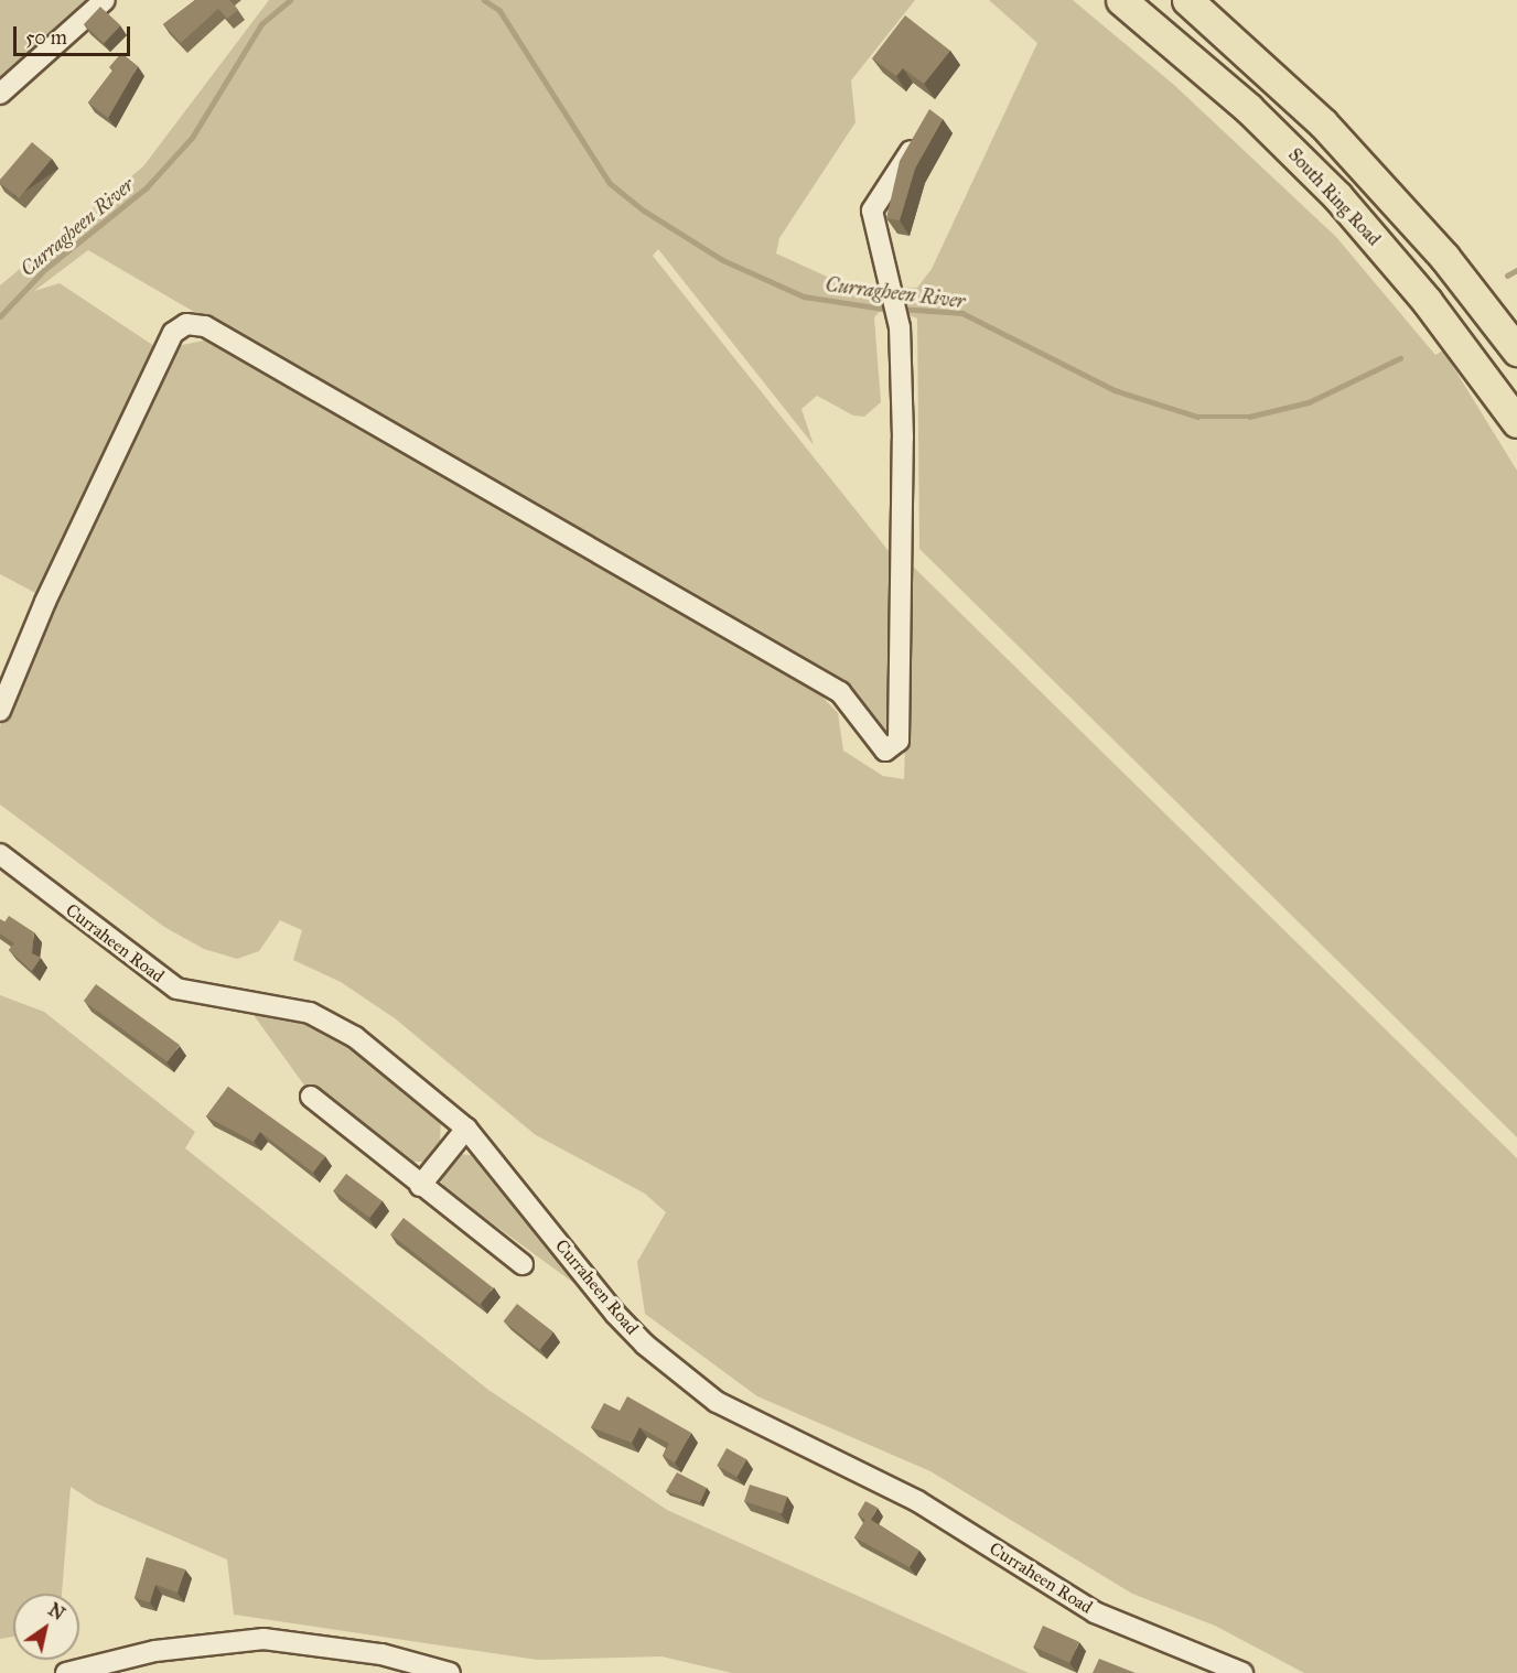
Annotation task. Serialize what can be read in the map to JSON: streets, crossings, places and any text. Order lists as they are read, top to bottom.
{
  "streets": {
    "highway": ["South Ring Road"],
    "street": ["Curraheen Road"]
  },
  "water": ["Curragheen River"],
  "scale_bar": "50 m",
  "north": "top right"
}
